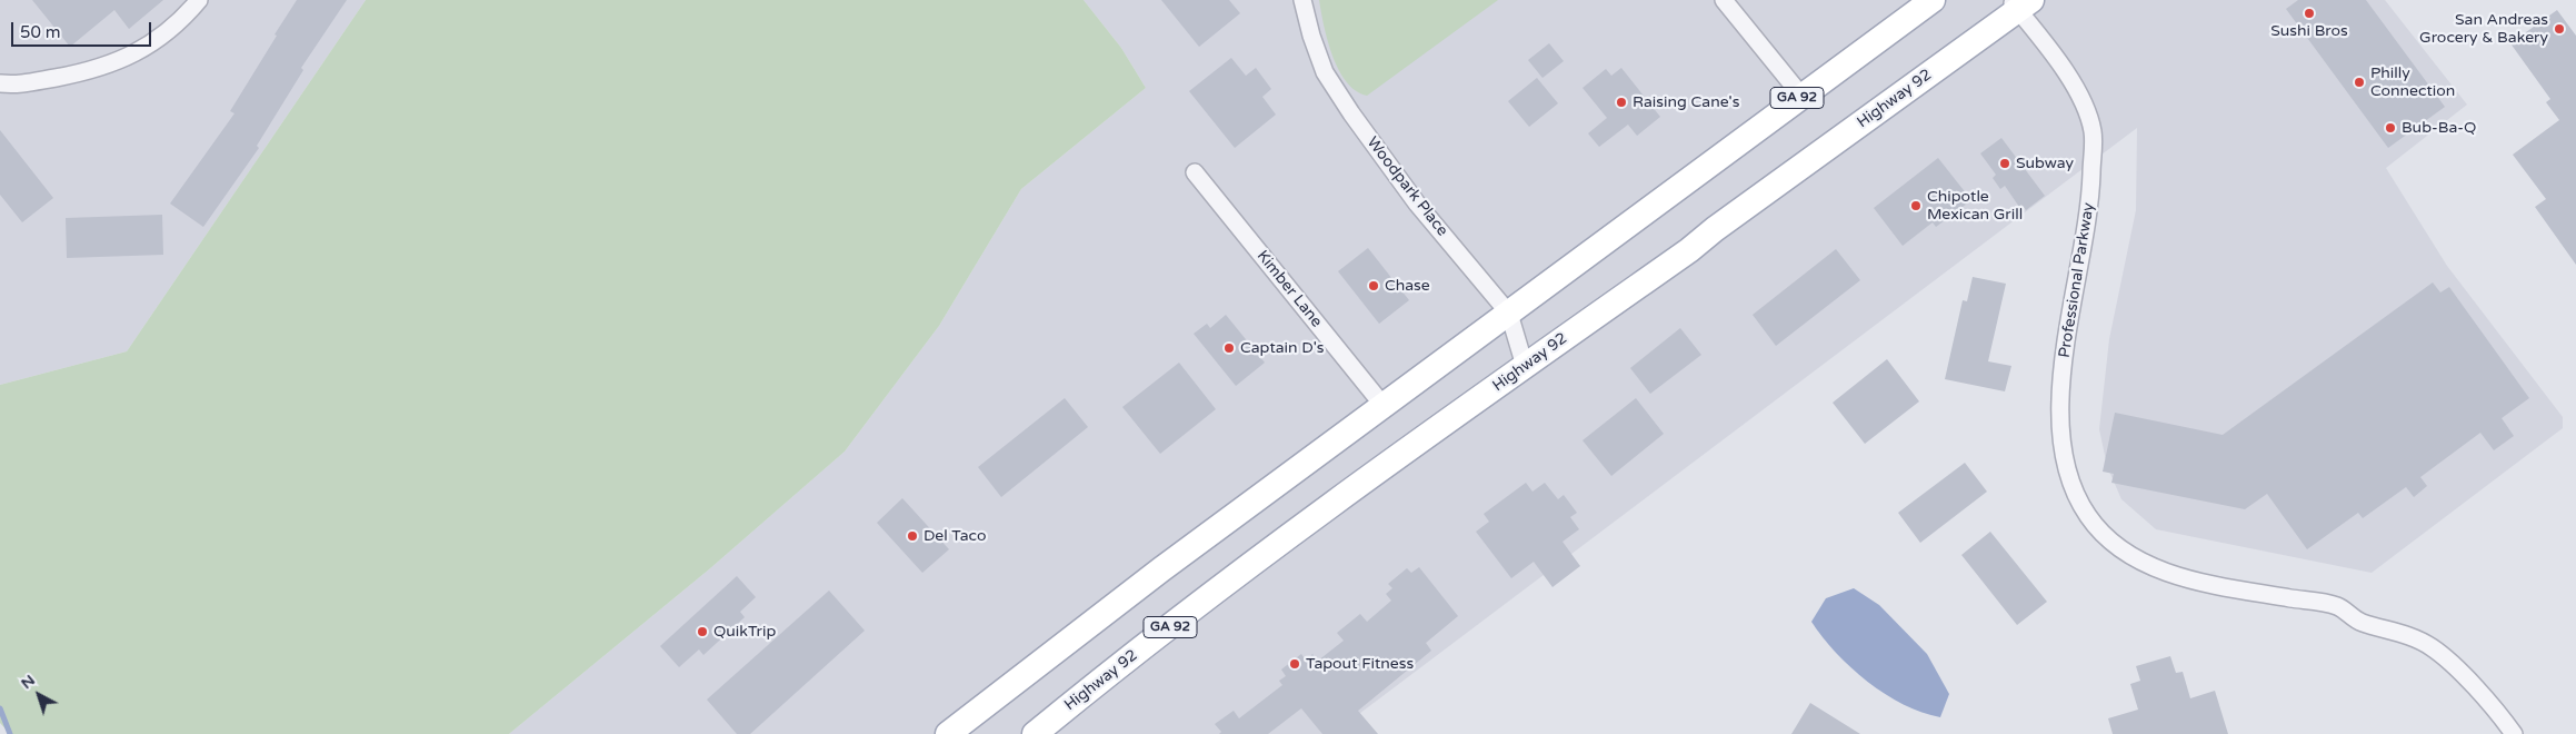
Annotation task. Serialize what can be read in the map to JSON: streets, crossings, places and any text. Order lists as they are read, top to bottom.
{
  "streets": {
    "main road": ["GA 92", "Highway 92"],
    "street": ["Woodpark Place", "Professional Parkway", "Kimber Lane"]
  },
  "crossings": [
    ["GA 92", "Woodpark Place"],
    ["GA 92", "Kimber Lane"],
    ["Highway 92", "Woodpark Place"],
    ["Highway 92", "Professional Parkway"]
  ],
  "places": [
    "Sushi Bros",
    "San Andreas Grocery & Bakery",
    "Philly Connection",
    "Raising Cane's",
    "Bub-Ba-Q",
    "Subway",
    "Chipotle Mexican Grill",
    "Chase",
    "Captain D's",
    "Del Taco",
    "QuikTrip",
    "Tapout Fitness"
  ],
  "scale_bar": "50 m",
  "north": "top left"
}
